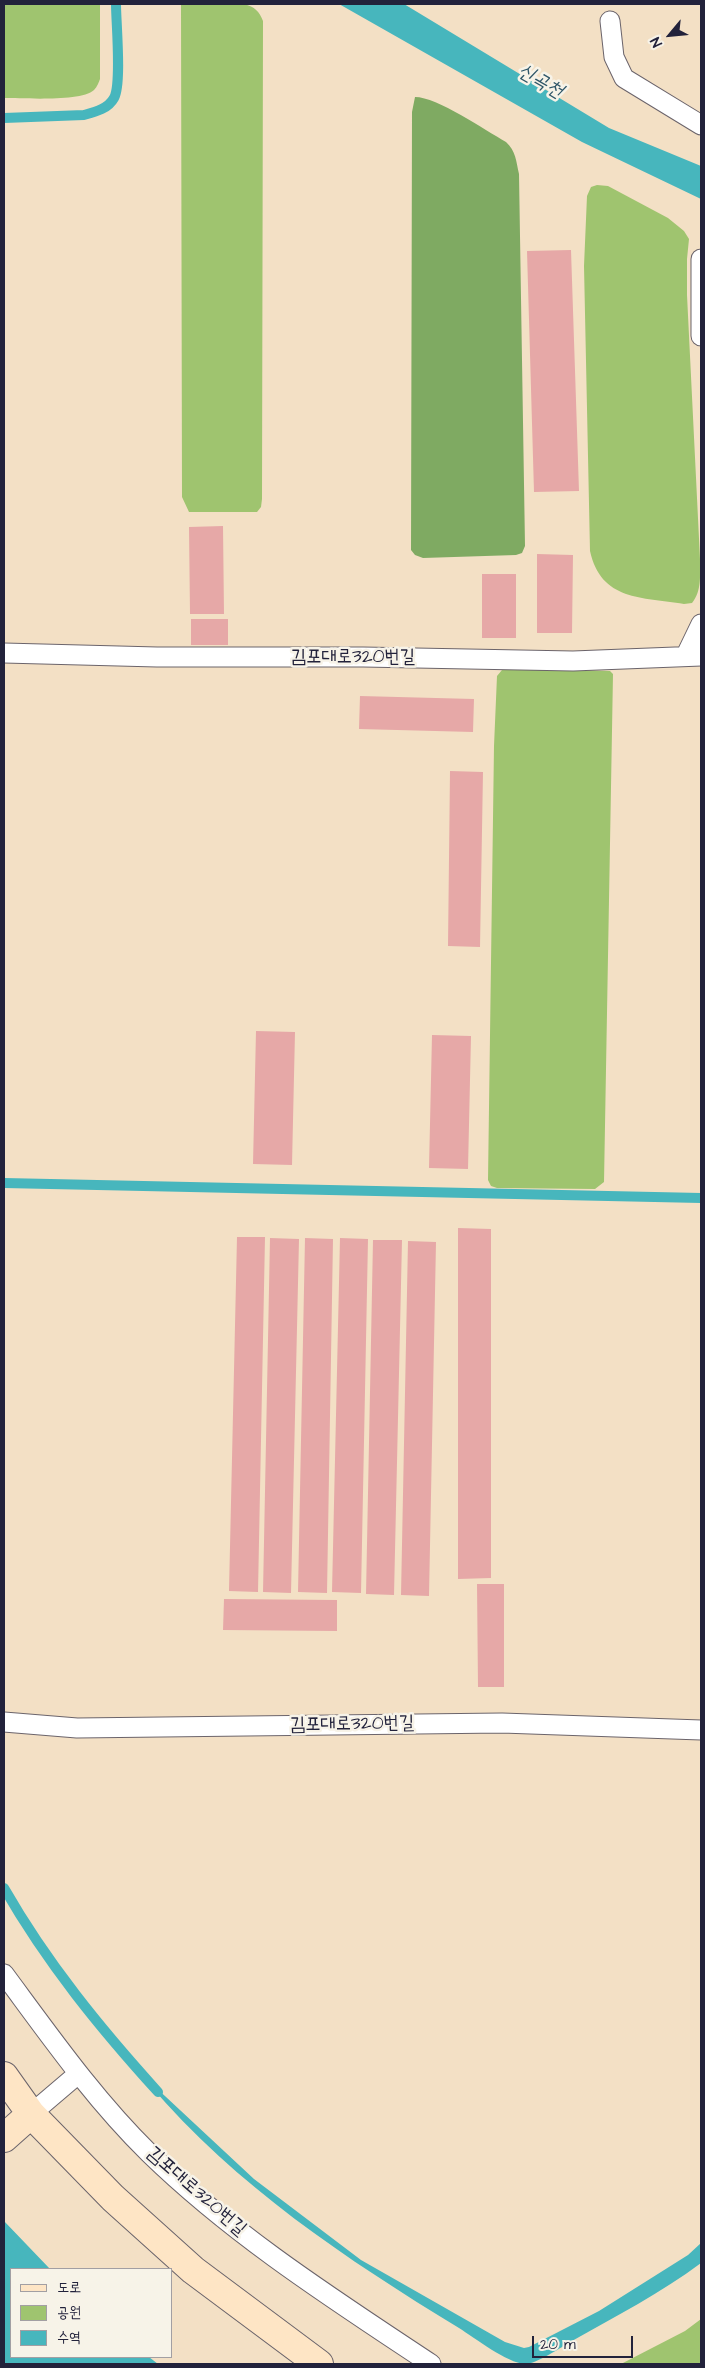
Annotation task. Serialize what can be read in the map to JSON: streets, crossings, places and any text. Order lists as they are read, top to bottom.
{
  "streets": {
    "lane": ["김포대로320번길"]
  },
  "water": ["신곡천"],
  "legend": ["도로", "공원", "수역"],
  "scale_bar": "20 m",
  "north": "bottom left"
}
